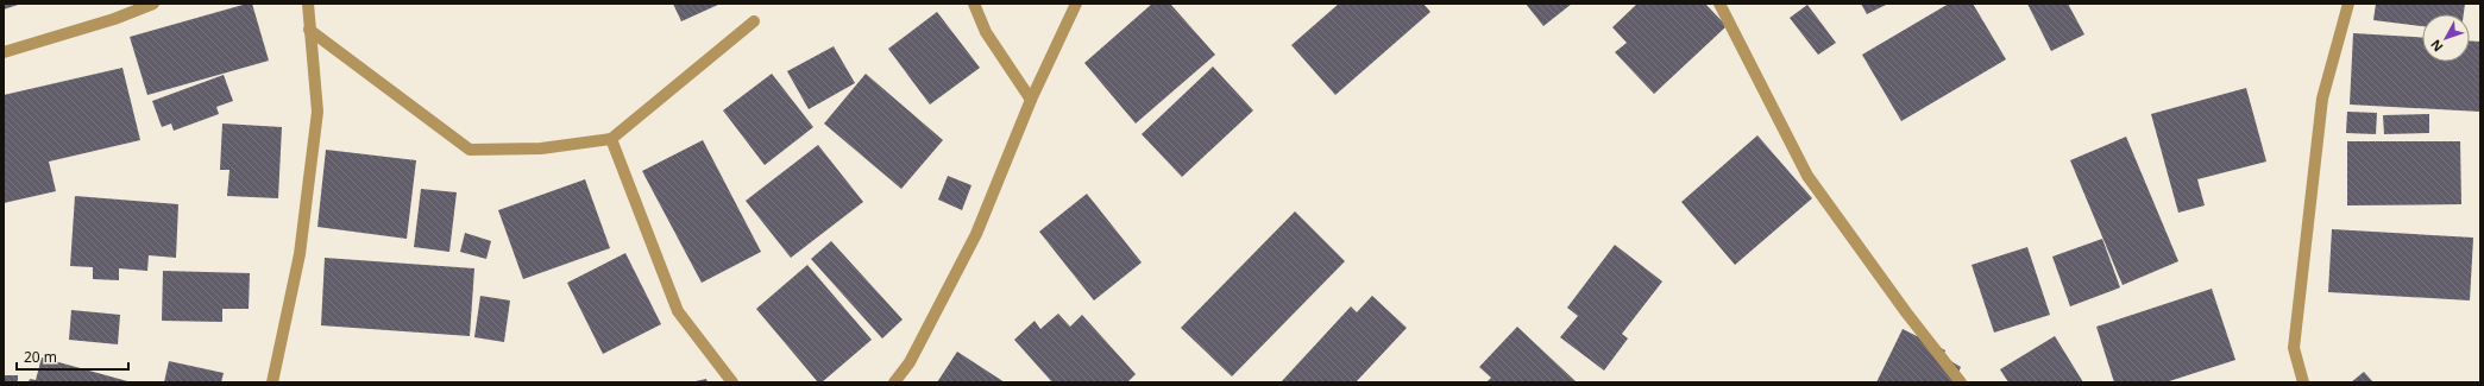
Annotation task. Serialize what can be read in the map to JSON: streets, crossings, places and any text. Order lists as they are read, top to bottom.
{
  "scale_bar": "20 m",
  "north": "bottom left"
}
